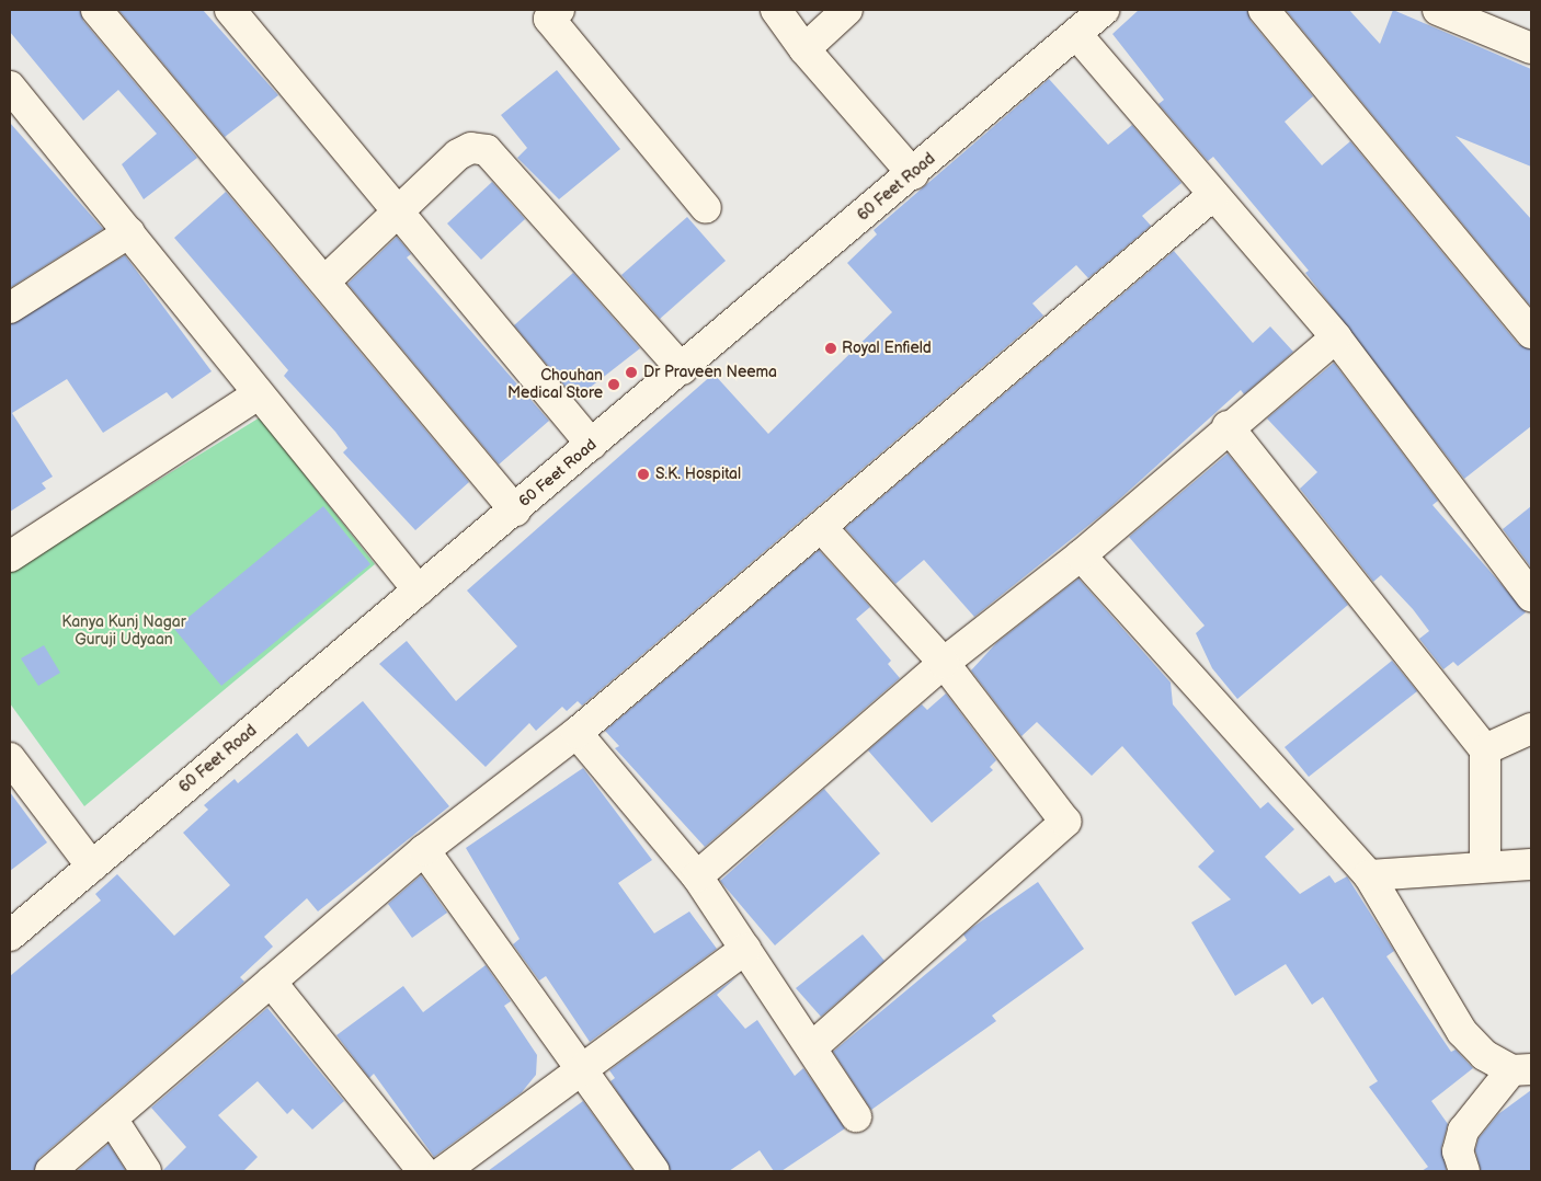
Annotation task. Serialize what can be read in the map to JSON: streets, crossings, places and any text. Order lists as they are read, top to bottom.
{
  "streets": {
    "street": ["60 Feet Road"]
  },
  "parks": ["Kanya Kunj Nagar Guruji Udyaan"],
  "places": [
    "Royal Enfield",
    "Dr Praveen Neema",
    "Chouhan Medical Store",
    "S.K. Hospital"
  ]
}
